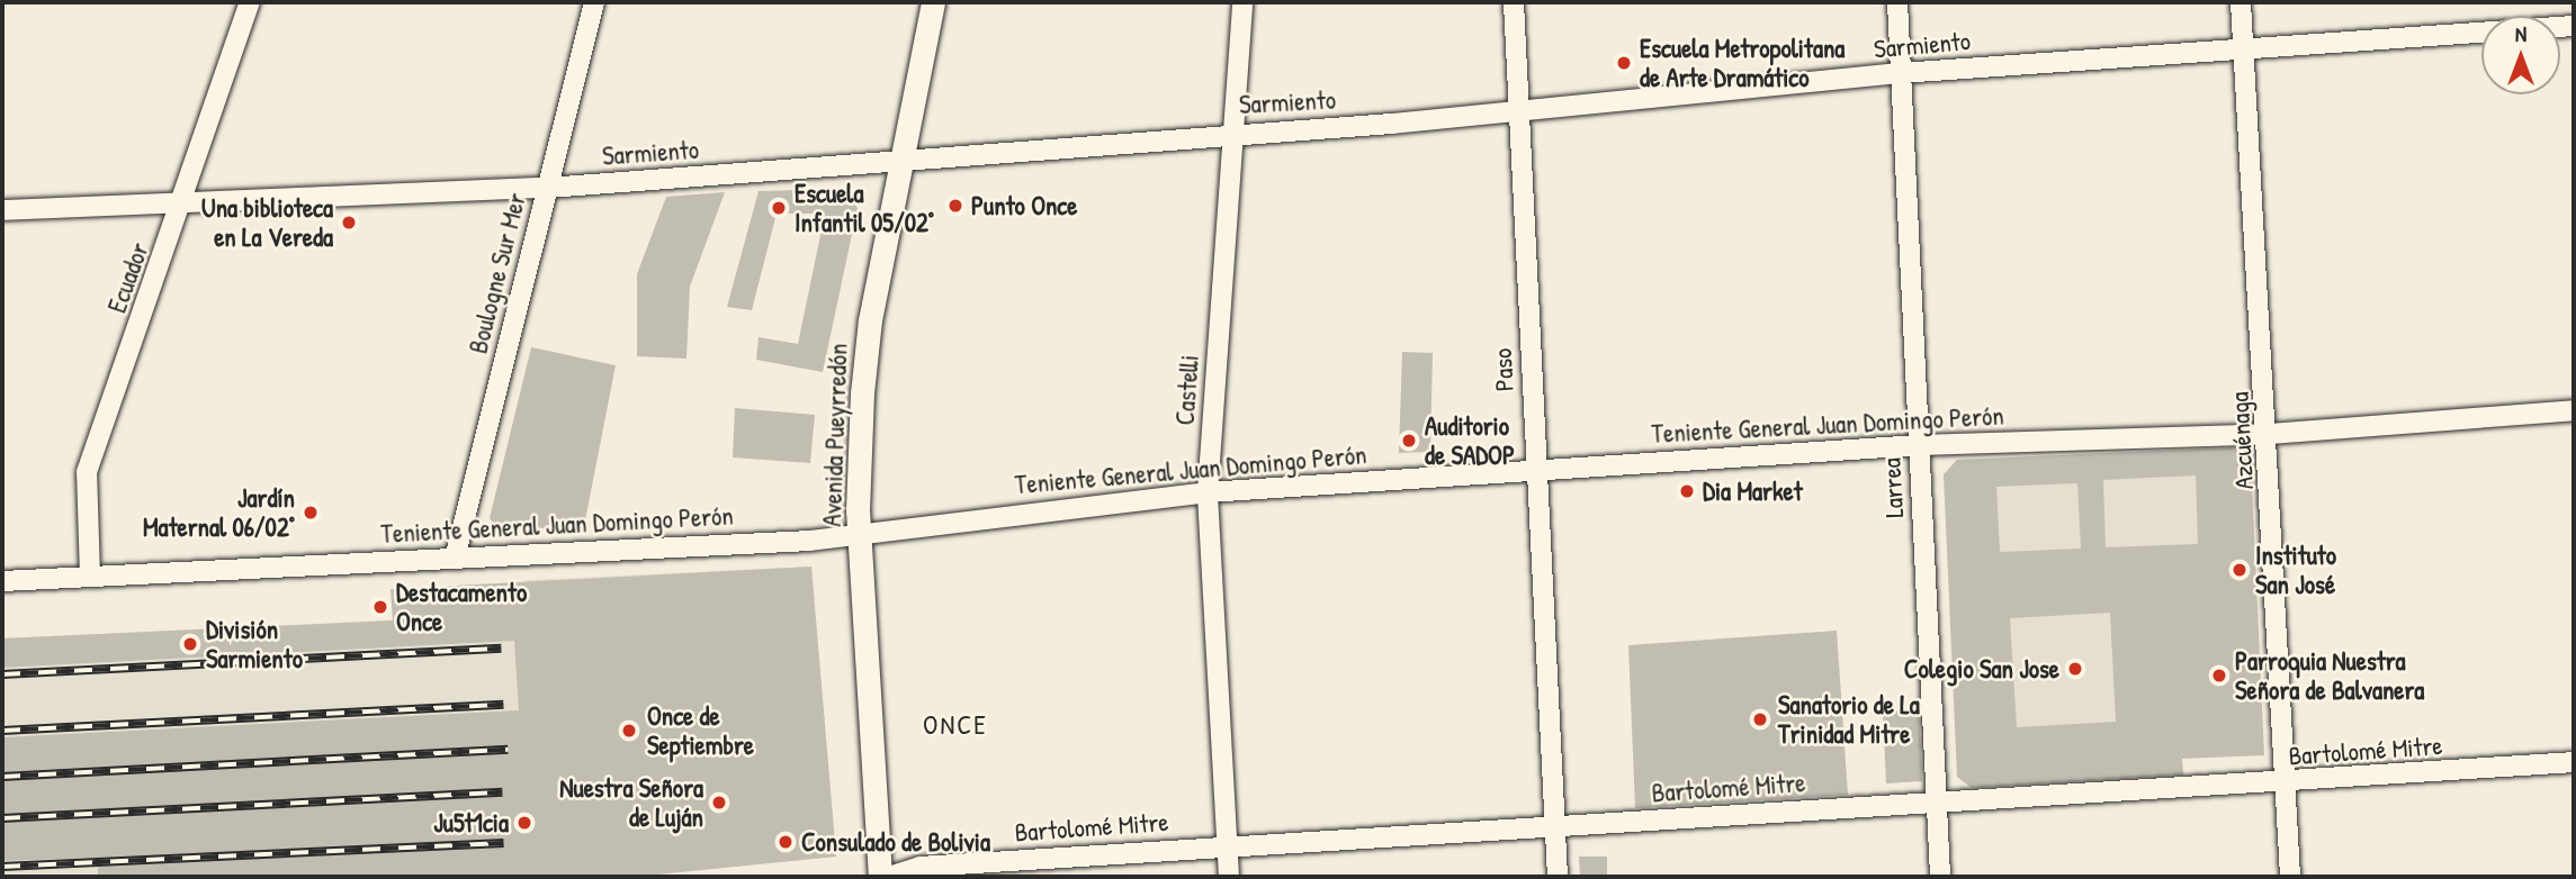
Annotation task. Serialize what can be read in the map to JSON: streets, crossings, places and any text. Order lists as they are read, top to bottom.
{
  "streets": {
    "main road": ["Avenida Pueyrredón"],
    "street": [
      "Sarmiento",
      "Boulogne Sur Mer",
      "Ecuador",
      "Paso",
      "Castelli",
      "Teniente General Juan Domingo Perón",
      "Azcuénaga",
      "Larrea",
      "Bartolomé Mitre"
    ]
  },
  "crossings": [
    ["Sarmiento", "Boulogne Sur Mer"],
    ["Sarmiento", "Ecuador"],
    ["Sarmiento", "Paso"],
    ["Sarmiento", "Castelli"],
    ["Sarmiento", "Avenida Pueyrredón"],
    ["Sarmiento", "Azcuénaga"],
    ["Sarmiento", "Larrea"],
    ["Boulogne Sur Mer", "Teniente General Juan Domingo Perón"],
    ["Ecuador", "Teniente General Juan Domingo Perón"],
    ["Paso", "Teniente General Juan Domingo Perón"],
    ["Paso", "Bartolomé Mitre"],
    ["Castelli", "Teniente General Juan Domingo Perón"],
    ["Castelli", "Bartolomé Mitre"],
    ["Teniente General Juan Domingo Perón", "Avenida Pueyrredón"],
    ["Teniente General Juan Domingo Perón", "Azcuénaga"],
    ["Teniente General Juan Domingo Perón", "Larrea"],
    ["Azcuénaga", "Bartolomé Mitre"],
    ["Larrea", "Bartolomé Mitre"]
  ],
  "districts": ["ONCE"],
  "places": [
    "Escuela Metropolitana de Arte Dramático",
    "Punto Once",
    "Escuela Infantil 05/02°",
    "Una biblioteca en La Vereda",
    "Auditorio de SADOP",
    "Dia Market",
    "Jardín Maternal 06/02°",
    "Instituto San José",
    "Destacamento Once",
    "División Sarmiento",
    "Colegio San Jose",
    "Parroquia Nuestra Señora de Balvanera",
    "Sanatorio de La Trinidad Mitre",
    "Once de Septiembre",
    "Nuestra Señora de Luján",
    "Ju5t1cia",
    "Consulado de Bolivia"
  ],
  "north": "top"
}
